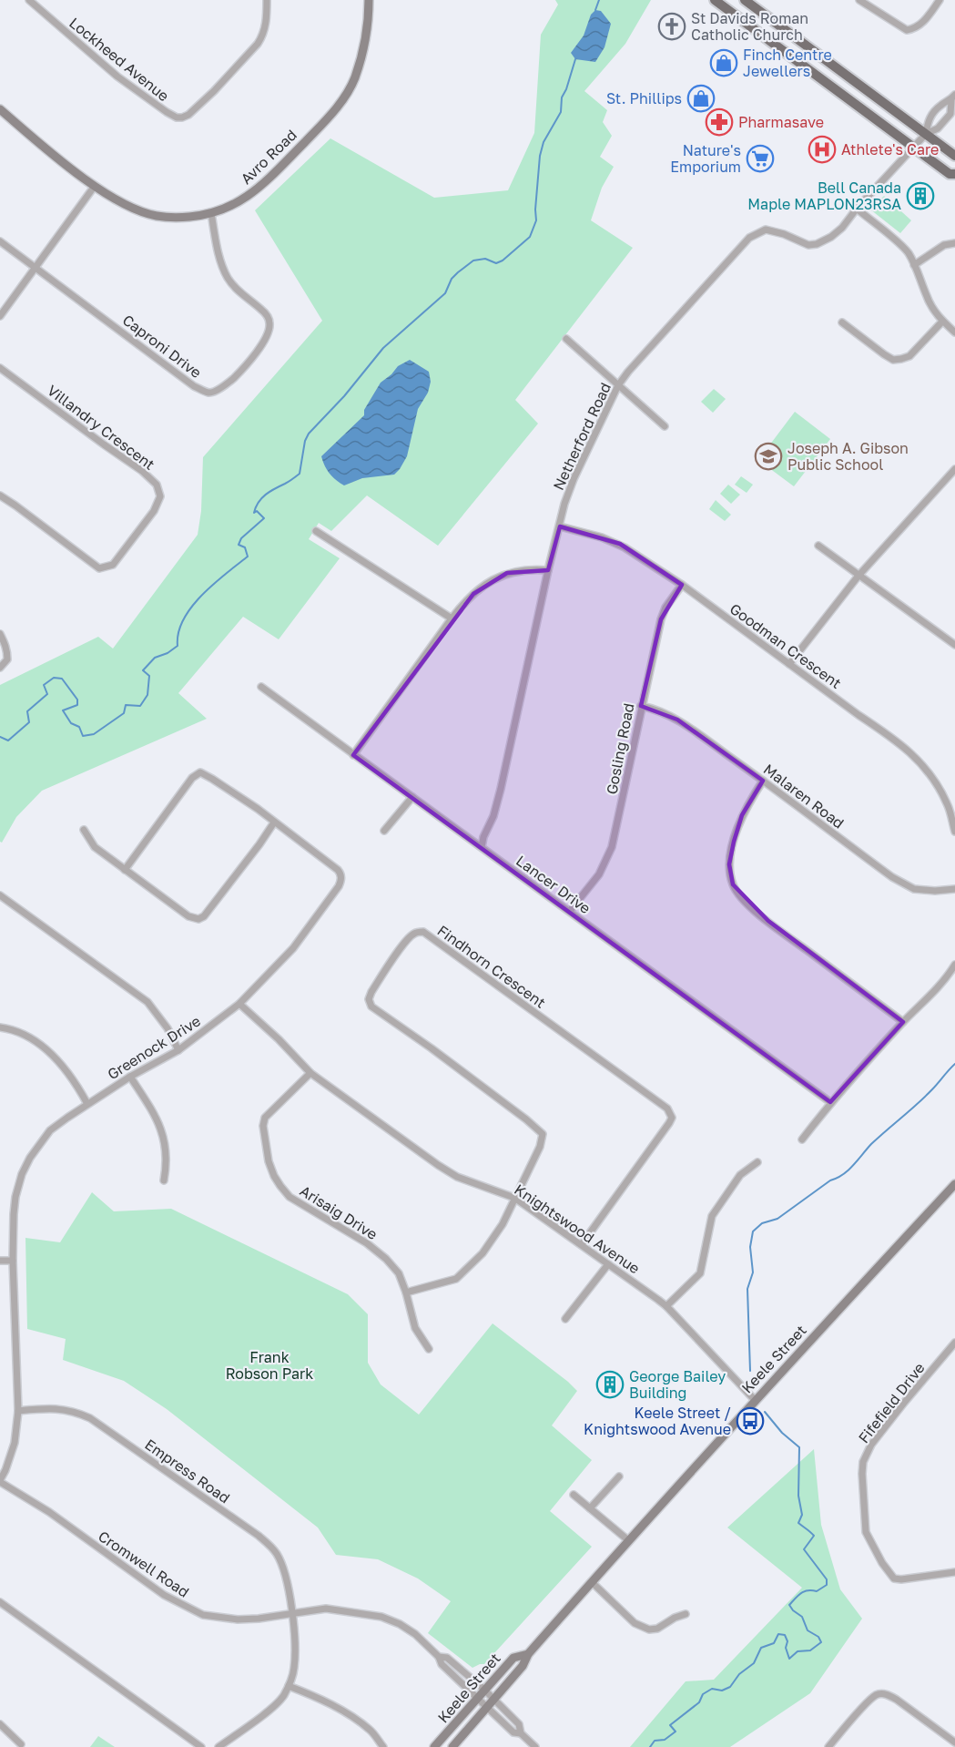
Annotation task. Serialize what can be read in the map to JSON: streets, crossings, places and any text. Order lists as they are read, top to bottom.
{
  "streets": {
    "main road": ["Avro Road", "Keele Street"],
    "street": [
      "Lockheed Avenue",
      "Caproni Drive",
      "Villandry Crescent",
      "Netherford Road",
      "Goodman Crescent",
      "Gosling Road",
      "Malaren Road",
      "Lancer Drive",
      "Findhorn Crescent",
      "Greenock Drive",
      "Arisaig Drive",
      "Knightswood Avenue",
      "Fifefield Drive",
      "Empress Road",
      "Cromwell Road"
    ]
  },
  "crossings": [
    ["Avro Road", "Caproni Drive"],
    ["Netherford Road", "Goodman Crescent"],
    ["Netherford Road", "Lancer Drive"],
    ["Goodman Crescent", "Gosling Road"],
    ["Gosling Road", "Malaren Road"],
    ["Gosling Road", "Lancer Drive"],
    ["Findhorn Crescent", "Knightswood Avenue"],
    ["Greenock Drive", "Knightswood Avenue"],
    ["Greenock Drive", "Empress Road"],
    ["Greenock Drive", "Cromwell Road"],
    ["Arisaig Drive", "Knightswood Avenue"],
    ["Knightswood Avenue", "Keele Street"],
    ["Keele Street", "Cromwell Road"],
    ["Empress Road", "Cromwell Road"]
  ],
  "parks": ["Frank Robson Park"],
  "places": {
    "church": ["St Davids Roman Catholic Church"],
    "shop": ["Finch Centre Jewellers", "St. Phillips"],
    "pharmacy": ["Pharmasave"],
    "hospital": ["Athlete's Care"],
    "supermarket": ["Nature's Emporium"],
    "building": ["Bell Canada Maple MAPLON23RSA", "George Bailey Building"],
    "school or university": ["Joseph A. Gibson Public School"],
    "bus stop": ["Keele Street / Knightswood Avenue"]
  }
}
